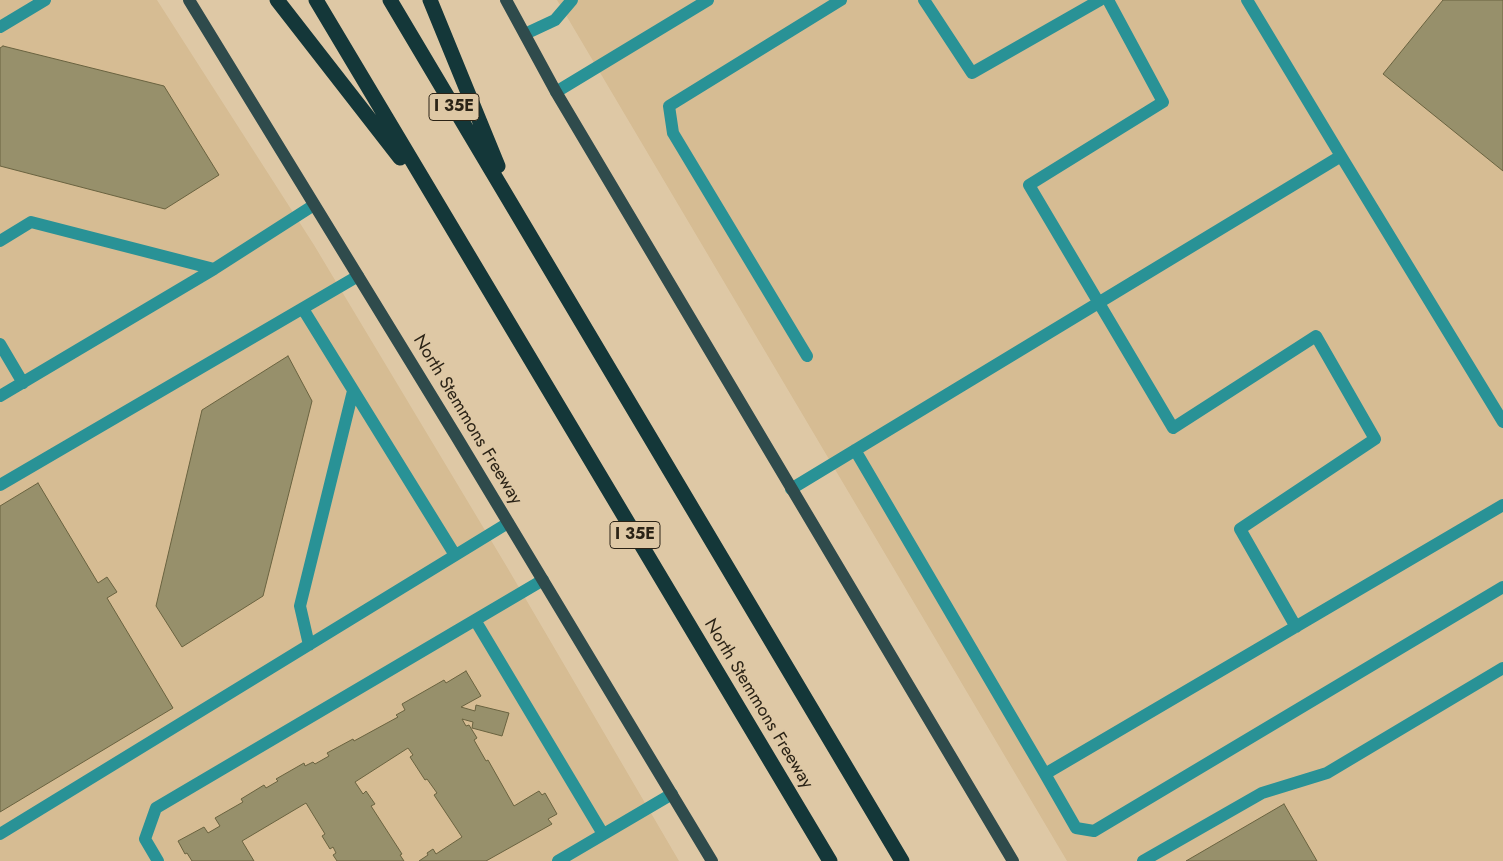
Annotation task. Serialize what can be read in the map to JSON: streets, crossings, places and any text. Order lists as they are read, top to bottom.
{
  "streets": {
    "highway": ["I 35E", "North Stemmons Freeway"]
  }
}
